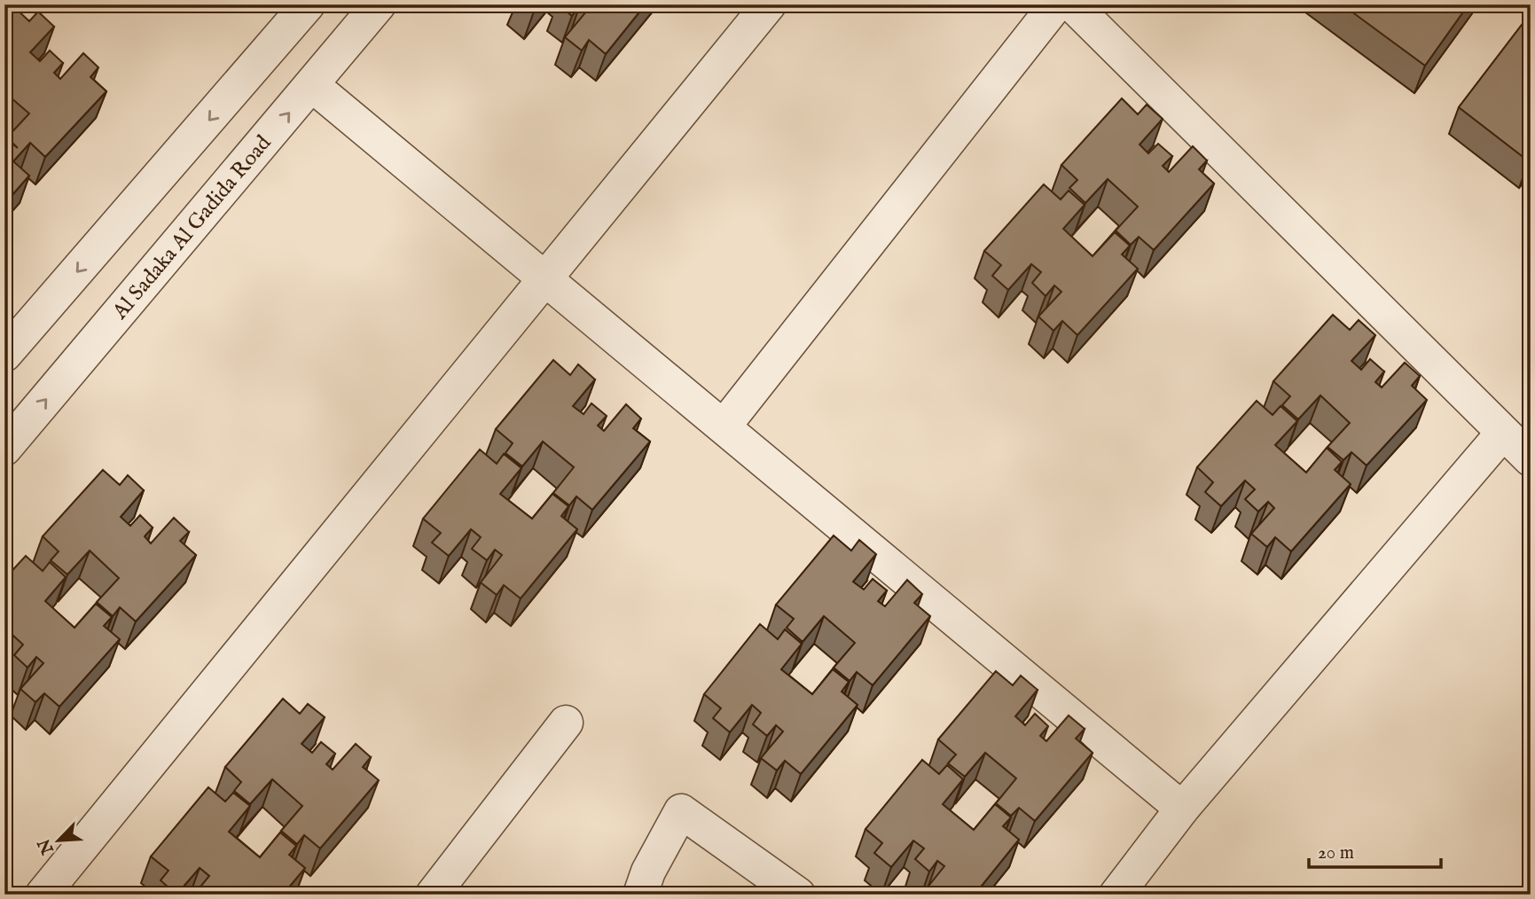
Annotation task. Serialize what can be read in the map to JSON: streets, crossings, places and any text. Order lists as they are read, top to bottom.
{
  "streets": {
    "street": ["Al Sadaka Al Gadida Road"]
  },
  "scale_bar": "20 m",
  "north": "bottom left"
}
